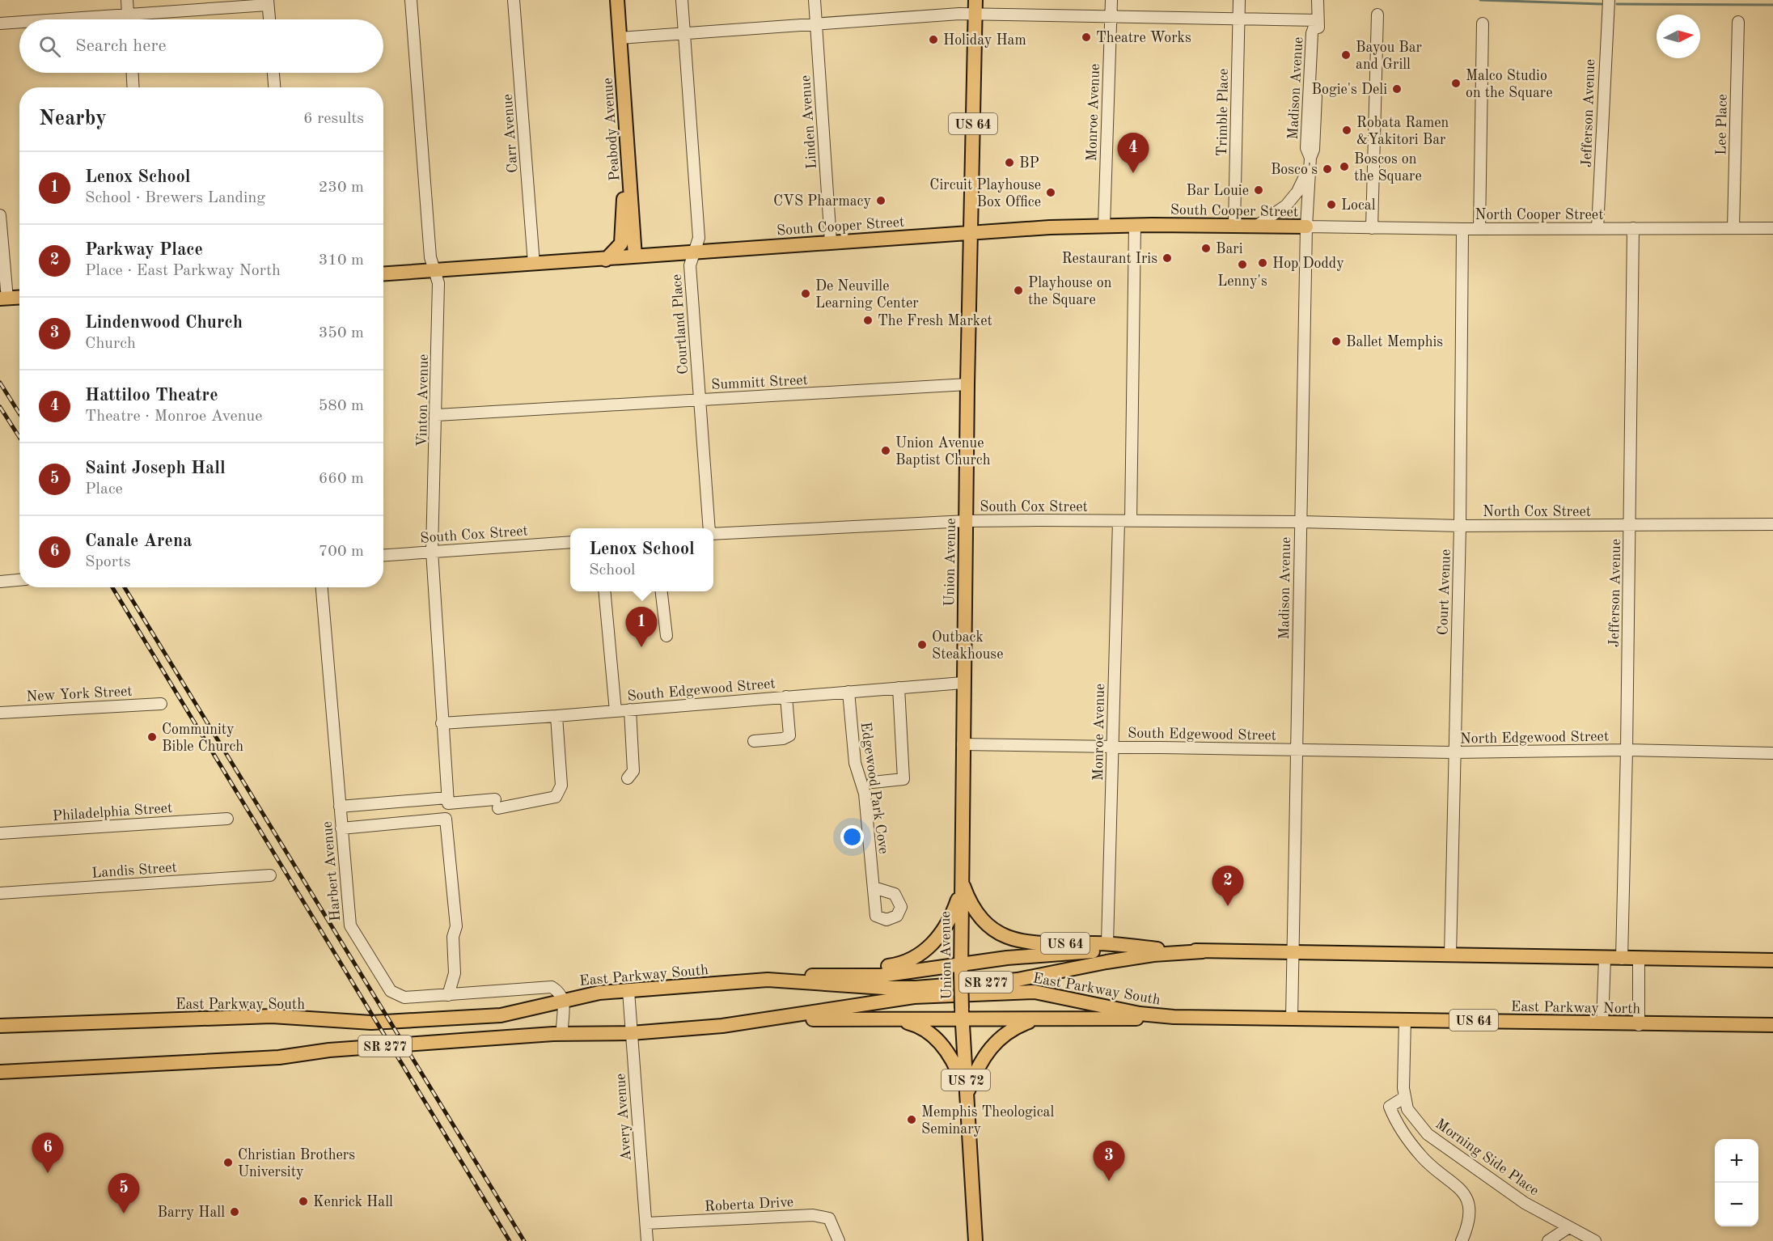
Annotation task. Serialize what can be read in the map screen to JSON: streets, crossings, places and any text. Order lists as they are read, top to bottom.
{
  "streets": {
    "main road": [
      "US 64",
      "Peabody Avenue",
      "South Cooper Street",
      "Union Avenue",
      "East Parkway South",
      "SR 277",
      "East Parkway North",
      "US 72"
    ],
    "street": [
      "Madison Avenue",
      "Monroe Avenue",
      "Trimble Place",
      "Jefferson Avenue",
      "Linden Avenue",
      "Lee Place",
      "Carr Avenue",
      "North Cooper Street",
      "Courtland Place",
      "Summitt Street",
      "Vinton Avenue",
      "South Cox Street",
      "North Cox Street",
      "Court Avenue",
      "South Edgewood Street",
      "New York Street",
      "North Edgewood Street",
      "Edgewood Park Cove",
      "Philadelphia Street",
      "Landis Street",
      "Harbert Avenue",
      "Avery Avenue",
      "Morning Side Place",
      "Roberta Drive"
    ]
  },
  "crossings": [
    ["Madison Avenue", "US 64"],
    ["Madison Avenue", "South Cooper Street"],
    ["Madison Avenue", "North Cooper Street"],
    ["Madison Avenue", "South Cox Street"],
    ["Madison Avenue", "North Cox Street"],
    ["Madison Avenue", "South Edgewood Street"],
    ["Madison Avenue", "North Edgewood Street"],
    ["Madison Avenue", "East Parkway North"],
    ["Monroe Avenue", "US 64"],
    ["Monroe Avenue", "South Cooper Street"],
    ["Monroe Avenue", "South Cox Street"],
    ["Monroe Avenue", "South Edgewood Street"],
    ["Trimble Place", "South Cooper Street"],
    ["Jefferson Avenue", "US 64"],
    ["Jefferson Avenue", "North Cooper Street"],
    ["Jefferson Avenue", "North Cox Street"],
    ["Jefferson Avenue", "North Edgewood Street"],
    ["Linden Avenue", "South Cooper Street"],
    ["US 64", "Union Avenue"],
    ["US 64", "Court Avenue"],
    ["US 64", "East Parkway South"],
    ["US 64", "East Parkway North"],
    ["Lee Place", "North Cooper Street"],
    ["Peabody Avenue", "South Cooper Street"],
    ["Carr Avenue", "South Cooper Street"],
    ["South Cooper Street", "North Cooper Street"],
    ["South Cooper Street", "Courtland Place"],
    ["South Cooper Street", "Vinton Avenue"],
    ["South Cooper Street", "Union Avenue"],
    ["North Cooper Street", "Court Avenue"],
    ["Courtland Place", "Summitt Street"],
    ["Summitt Street", "Vinton Avenue"],
    ["Summitt Street", "Union Avenue"],
    ["Vinton Avenue", "South Cox Street"],
    ["Vinton Avenue", "South Edgewood Street"],
    ["South Cox Street", "North Cox Street"],
    ["South Cox Street", "Union Avenue"],
    ["North Cox Street", "Court Avenue"],
    ["Union Avenue", "South Edgewood Street"],
    ["Court Avenue", "North Edgewood Street"],
    ["South Edgewood Street", "North Edgewood Street"],
    ["South Edgewood Street", "Edgewood Park Cove"],
    ["Harbert Avenue", "East Parkway South"],
    ["East Parkway South", "East Parkway North"],
    ["East Parkway South", "Avery Avenue"],
    ["East Parkway North", "Morning Side Place"],
    ["Avery Avenue", "Roberta Drive"]
  ],
  "places": [
    "Theatre Works",
    "Holiday Ham",
    "Bayou Bar and Grill",
    "Malco Studio on the Square",
    "Bogie's Deli",
    "Robata Ramen &Yakitori Bar",
    "BP",
    "Boscos on the Square",
    "Bosco's",
    "Bar Louie",
    "Circuit Playhouse Box Office",
    "CVS Pharmacy",
    "Local",
    "Bari",
    "Restaurant Iris",
    "Hop Doddy",
    "Lenny's",
    "Playhouse on the Square",
    "De Neuville Learning Center",
    "The Fresh Market",
    "Ballet Memphis",
    "Union Avenue Baptist Church",
    "Outback Steakhouse",
    "Community Bible Church",
    "Memphis Theological Seminary",
    "Christian Brothers University",
    "Kenrick Hall",
    "Barry Hall"
  ],
  "north": "right",
  "page": {
    "search": "Search here",
    "heading": ["Nearby", "6 results"],
    "pins": [
      "4",
      "1",
      "2",
      "6",
      "3",
      "5"
    ],
    "list": [
      {
        "mark": "1",
        "name": "Lenox School",
        "note": "School · Brewers Landing",
        "value": "230 m"
      },
      {
        "mark": "2",
        "name": "Parkway Place",
        "note": "Place · East Parkway North",
        "value": "310 m"
      },
      {
        "mark": "3",
        "name": "Lindenwood Church",
        "note": "Church",
        "value": "350 m"
      },
      {
        "mark": "4",
        "name": "Hattiloo Theatre",
        "note": "Theatre · Monroe Avenue",
        "value": "580 m"
      },
      {
        "mark": "5",
        "name": "Saint Joseph Hall",
        "note": "Place",
        "value": "660 m"
      },
      {
        "mark": "6",
        "name": "Canale Arena",
        "note": "Sports",
        "value": "700 m"
      }
    ],
    "popup": ["Lenox School", "School"],
    "map_buttons": ["+", "−"]
  }
}
